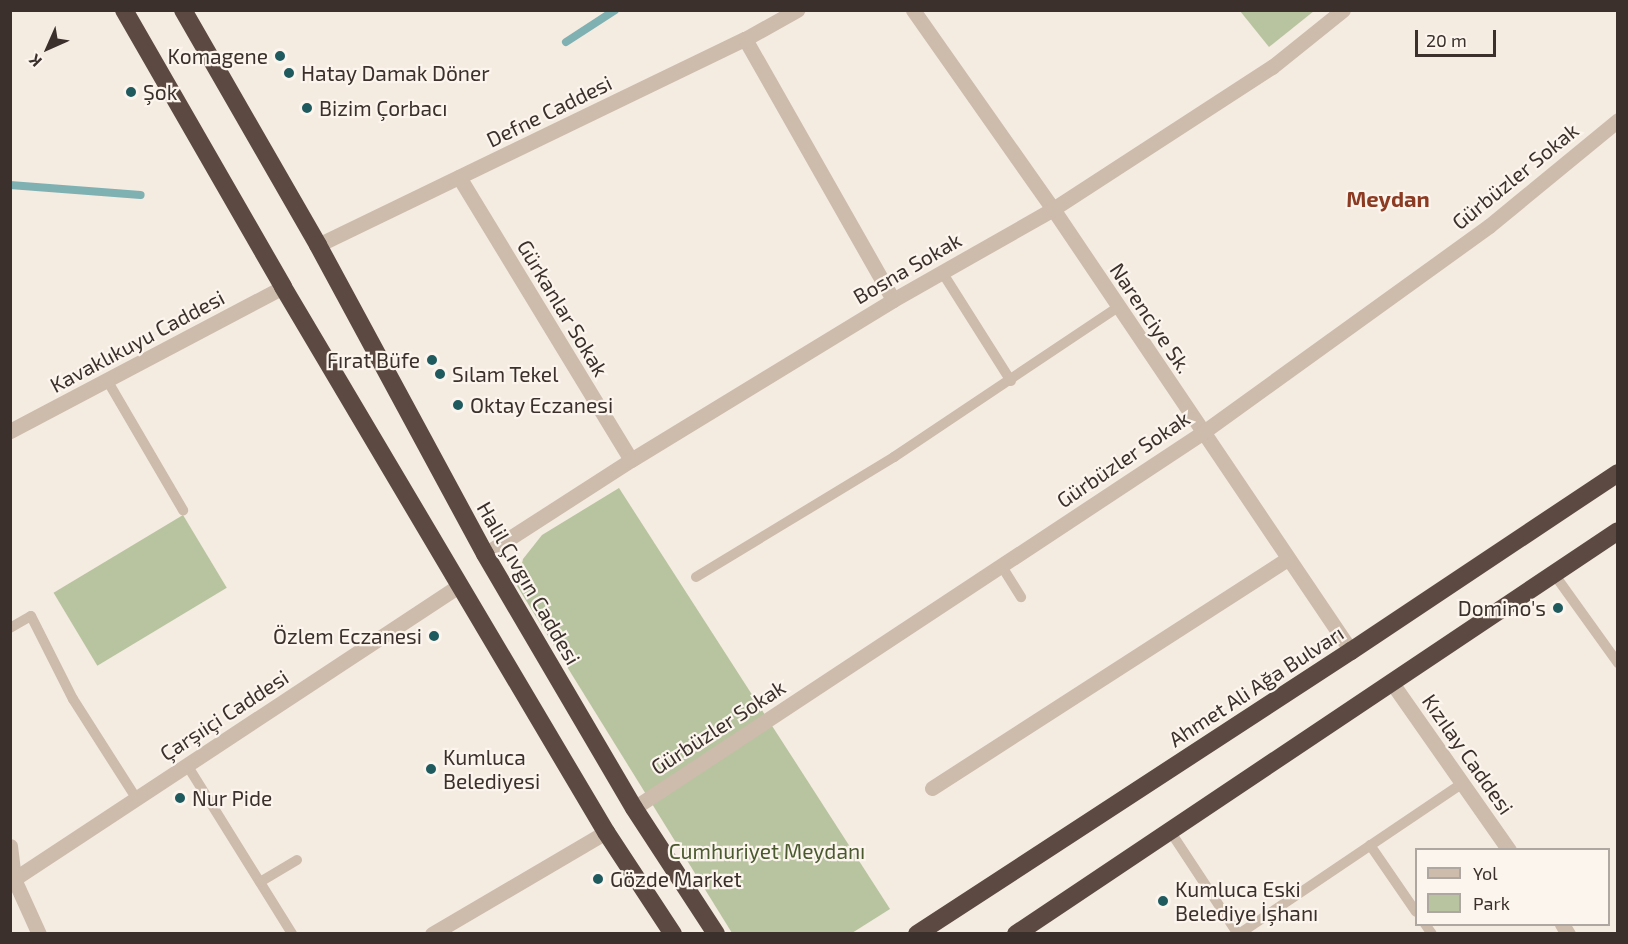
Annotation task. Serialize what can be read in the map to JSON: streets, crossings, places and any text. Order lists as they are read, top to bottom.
{
  "streets": {
    "highway": ["Halil Çıvgın Caddesi", "Ahmet Ali Ağa Bulvarı"],
    "street": [
      "Defne Caddesi",
      "Gürbüzler Sokak",
      "Bosna Sokak",
      "Gürkanlar Sokak",
      "Narenciye Sk.",
      "Kavaklıkuyu Caddesi",
      "Çarşıiçi Caddesi",
      "Kızılay Caddesi"
    ]
  },
  "crossings": [
    ["Defne Caddesi", "Gürkanlar Sokak"],
    ["Defne Caddesi", "Halil Çıvgın Caddesi"],
    ["Gürbüzler Sokak", "Narenciye Sk."],
    ["Gürbüzler Sokak", "Halil Çıvgın Caddesi"],
    ["Bosna Sokak", "Gürkanlar Sokak"],
    ["Bosna Sokak", "Narenciye Sk."],
    ["Bosna Sokak", "Halil Çıvgın Caddesi"],
    ["Narenciye Sk.", "Ahmet Ali Ağa Bulvarı"]
  ],
  "districts": ["Meydan"],
  "parks": ["Cumhuriyet Meydanı"],
  "places": [
    "Komagene",
    "Hatay Damak Döner",
    "Şok",
    "Bizim Çorbacı",
    "Fırat Büfe",
    "Sılam Tekel",
    "Oktay Eczanesi",
    "Domino's",
    "Özlem Eczanesi",
    "Kumluca Belediyesi",
    "Nur Pide",
    "Gözde Market",
    "Kumluca Eski Belediye İşhanı"
  ],
  "legend": ["Yol", "Park"],
  "scale_bar": "20 m",
  "north": "bottom left"
}
